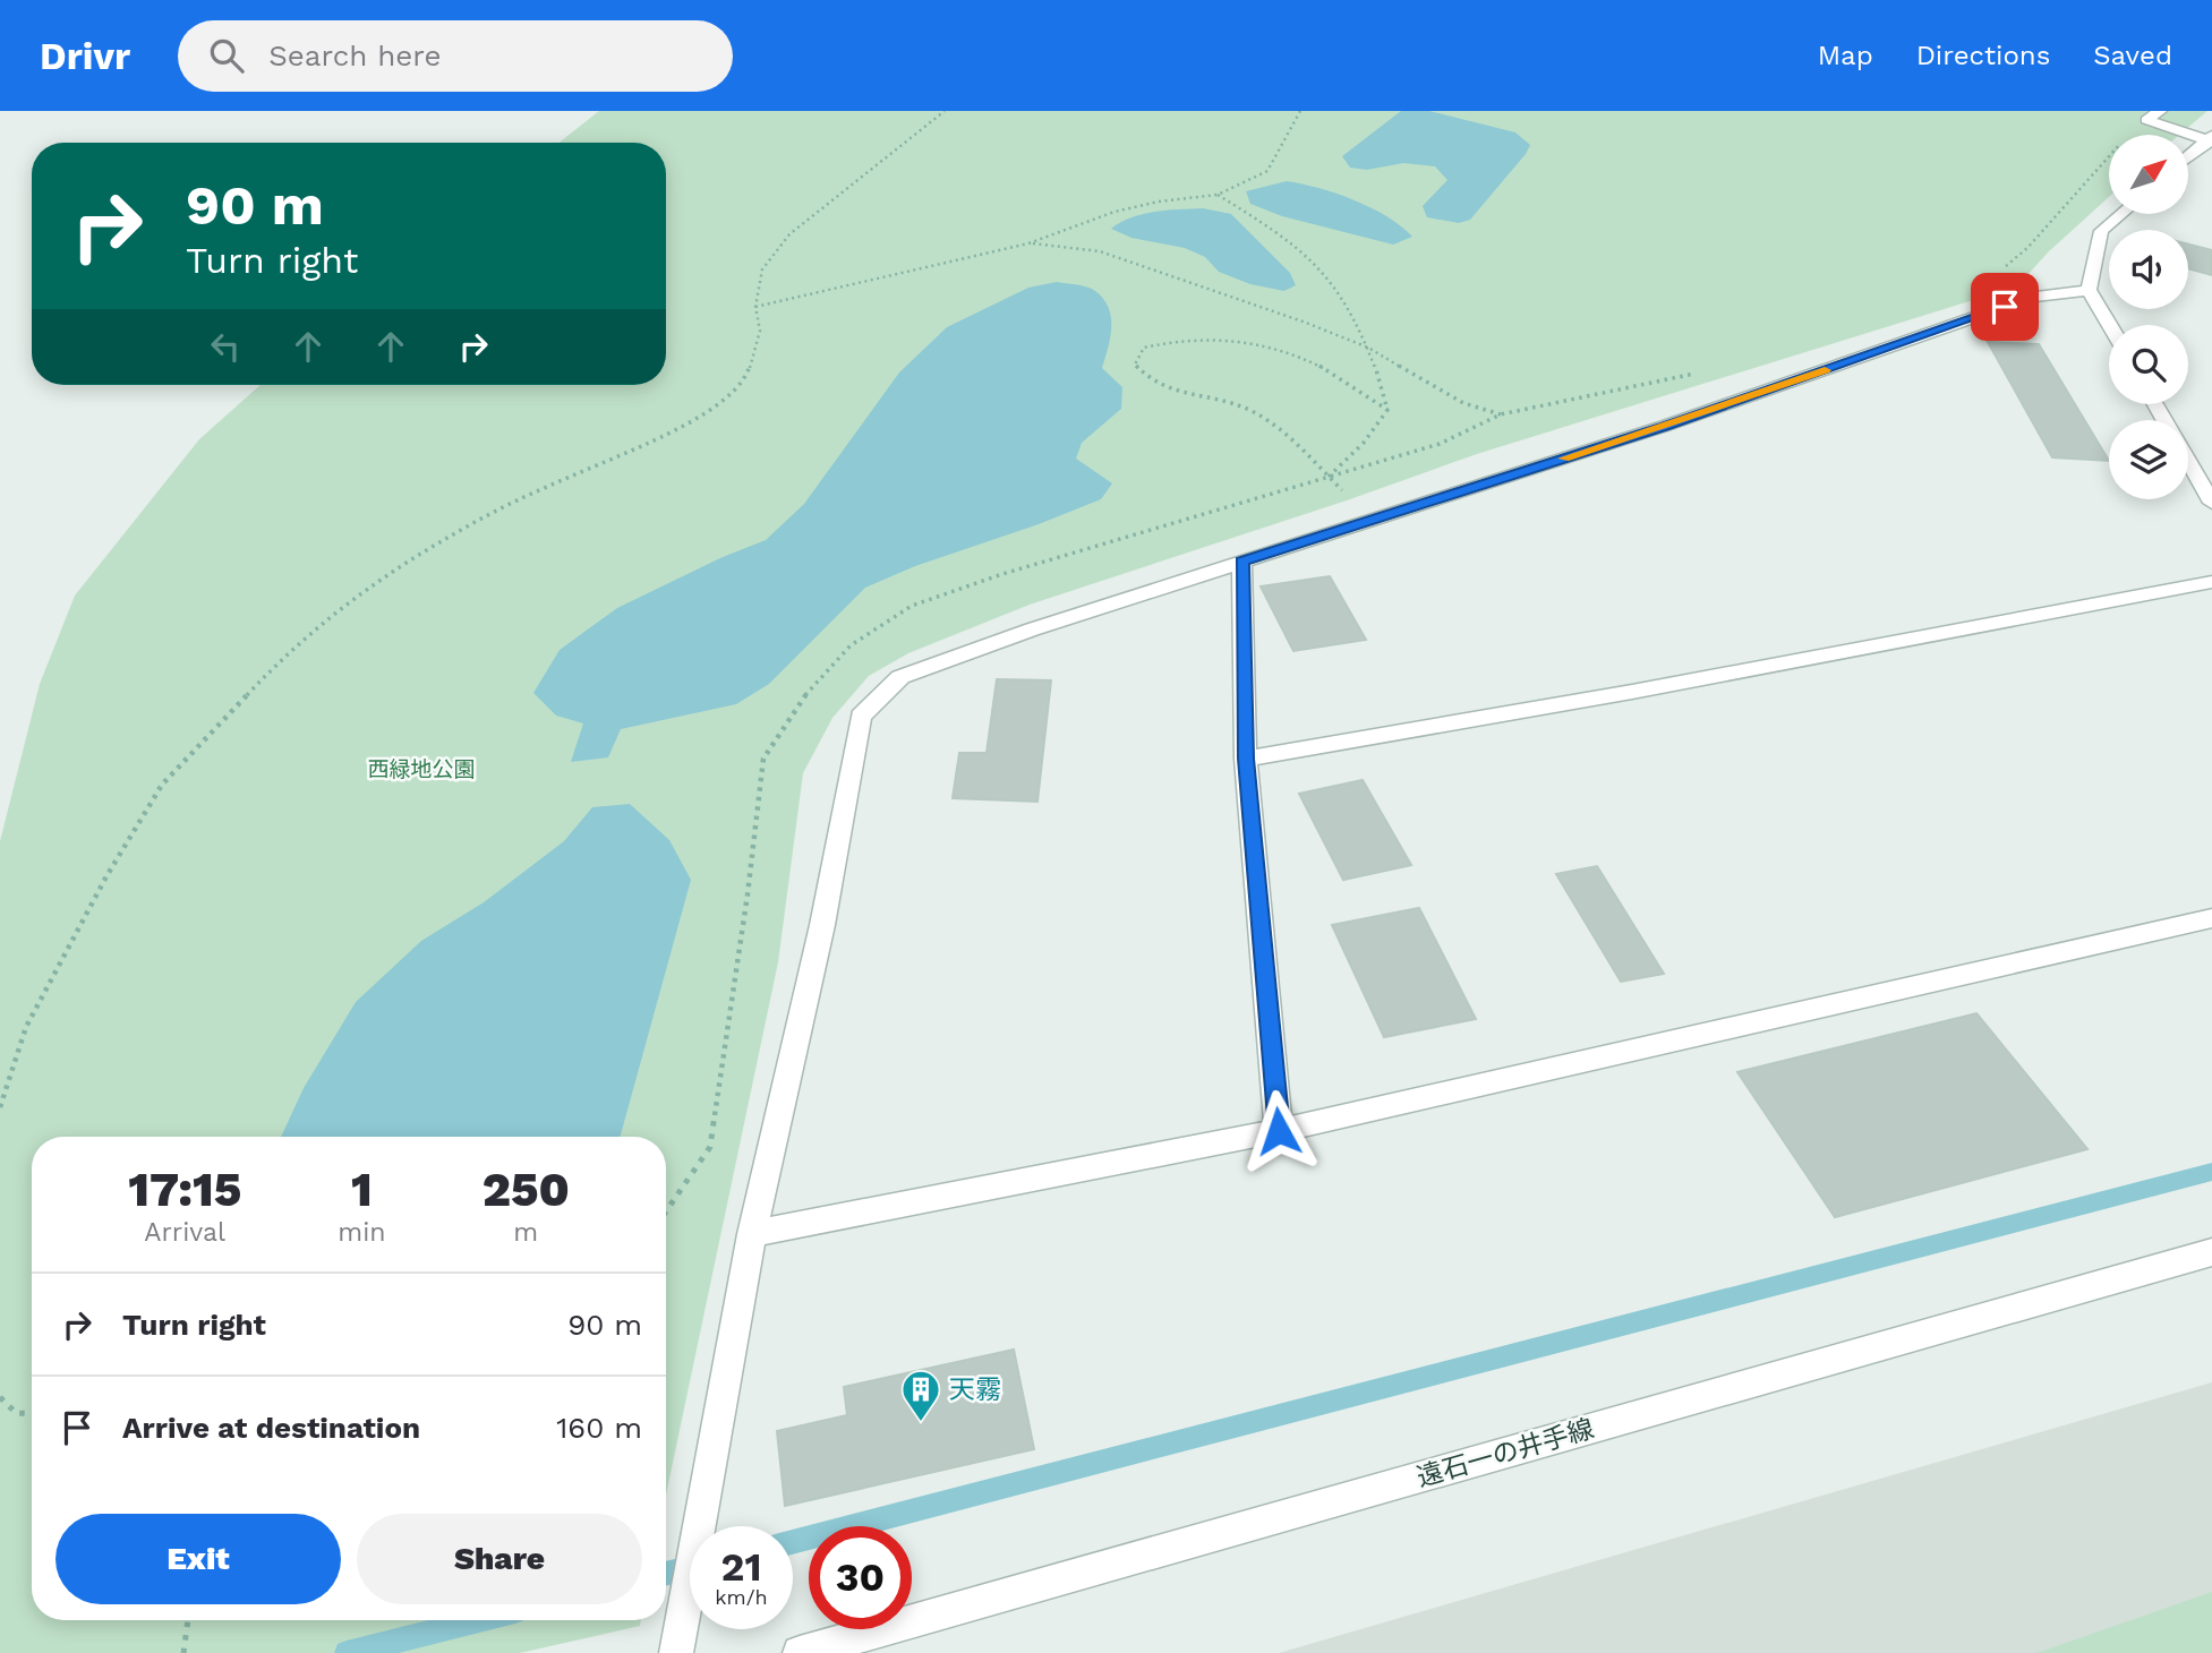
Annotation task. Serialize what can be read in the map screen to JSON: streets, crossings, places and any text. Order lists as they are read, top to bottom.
{
  "streets": {
    "street": ["遠石一の井手線"]
  },
  "parks": ["西緑地公園"],
  "places": {
    "building": ["天霧"]
  },
  "north": "top right",
  "page": {
    "header": "Drivr",
    "search": "Search here",
    "nav": ["Map", "Directions", "Saved"],
    "turn": ["90 m", "Turn right"],
    "eta": [
      "17:15",
      "Arrival",
      "1",
      "min",
      "250",
      "m"
    ],
    "list": [
      {
        "name": "Turn right",
        "value": "90 m"
      },
      {
        "name": "Arrive at destination",
        "value": "160 m"
      }
    ],
    "buttons": ["Exit", "Share"],
    "speed": "21 km/h",
    "limit": "30"
  }
}
